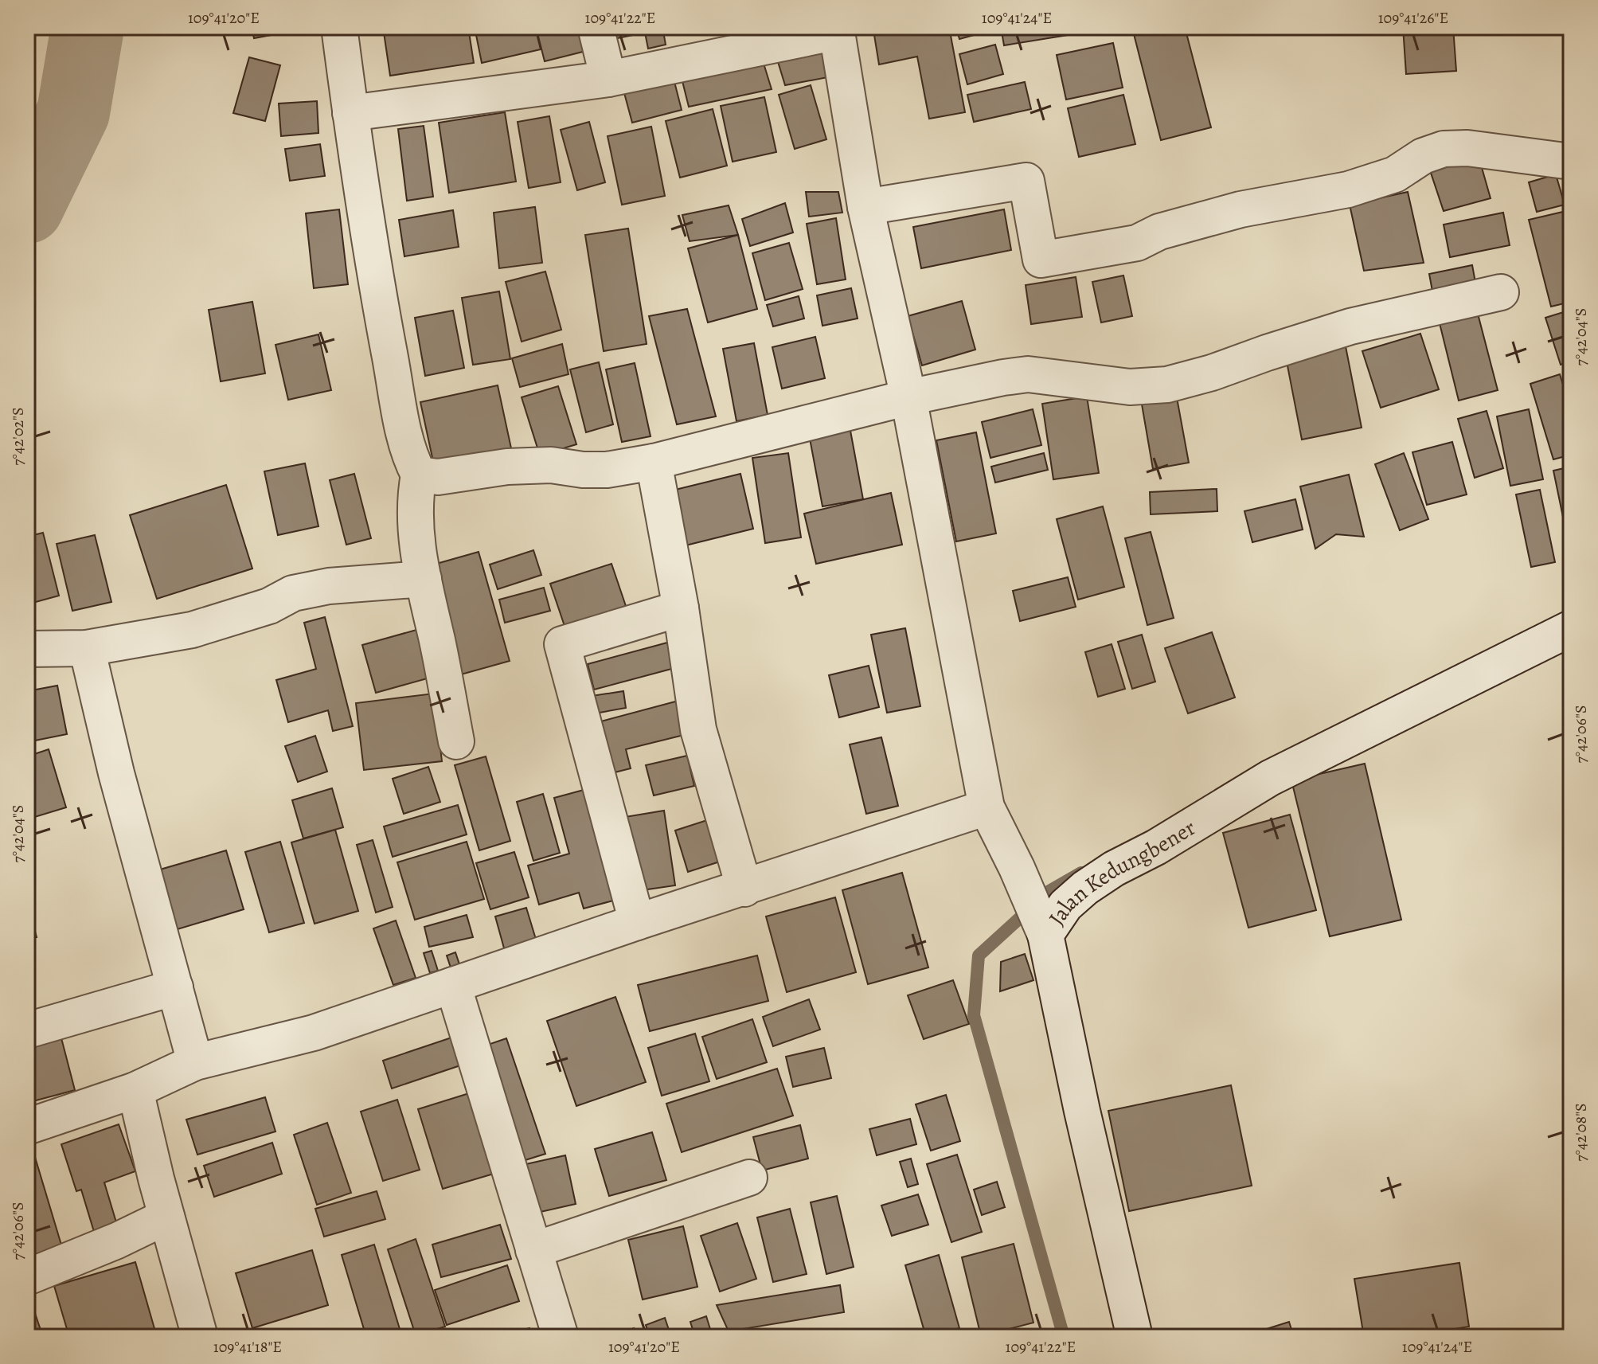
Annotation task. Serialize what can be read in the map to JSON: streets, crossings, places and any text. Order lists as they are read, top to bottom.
{
  "streets": {
    "street": ["Jalan Kedungbener"]
  },
  "coordinates": [
    "109°41'20\"E",
    "109°41'22\"E",
    "109°41'24\"E",
    "109°41'26\"E",
    "7°42'04\"S",
    "7°42'02\"S",
    "7°42'06\"S",
    "7°42'08\"S",
    "109°41'18\"E"
  ]
}
